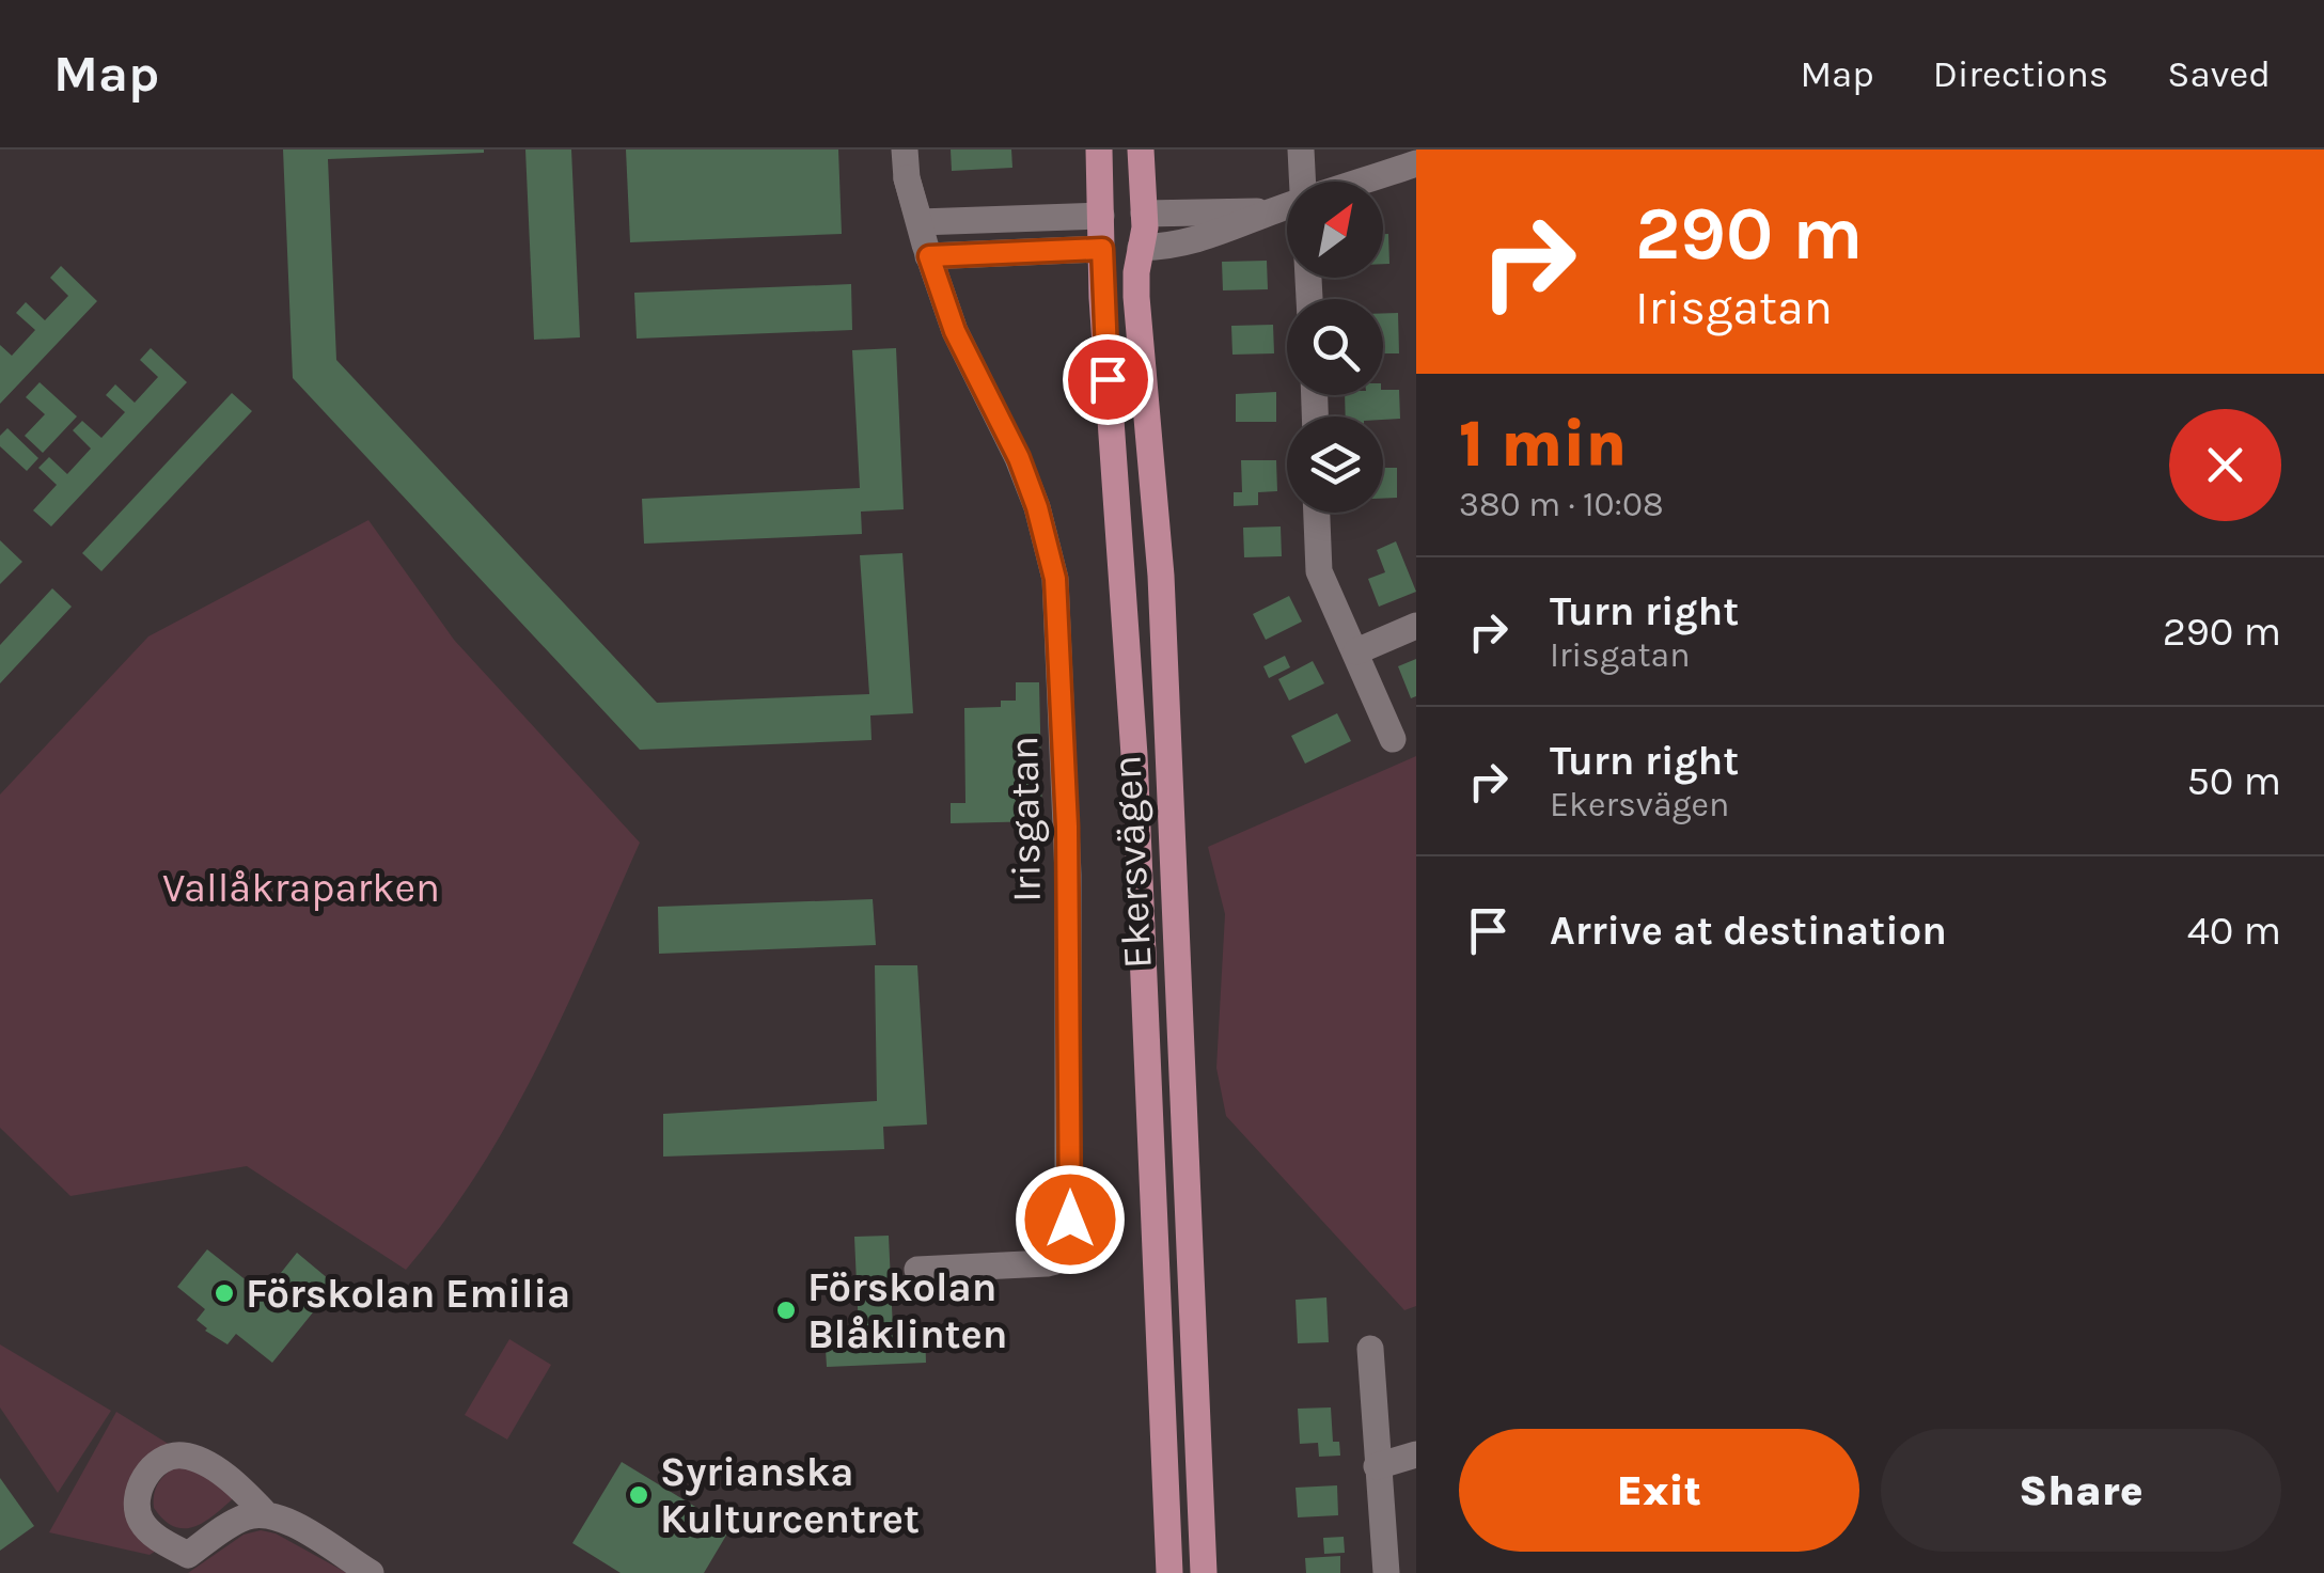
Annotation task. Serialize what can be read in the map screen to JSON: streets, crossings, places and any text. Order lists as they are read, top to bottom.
{
  "streets": {
    "main road": ["Ekersvägen"],
    "street": ["Irisgatan"]
  },
  "parks": ["Vallåkraparken"],
  "places": ["Förskolan Emilia", "Förskolan Blåklinten", "Syrianska Kulturcentret"],
  "north": "top right",
  "page": {
    "header": "Map",
    "nav": ["Map", "Directions", "Saved"],
    "turn": ["290 m", "Irisgatan"],
    "heading": ["1 min", "380 m · 10:08"],
    "list": [
      {
        "name": "Turn right",
        "note": "Irisgatan",
        "value": "290 m"
      },
      {
        "name": "Turn right",
        "note": "Ekersvägen",
        "value": "50 m"
      },
      {
        "name": "Arrive at destination",
        "value": "40 m"
      }
    ],
    "buttons": ["Exit", "Share"]
  }
}
